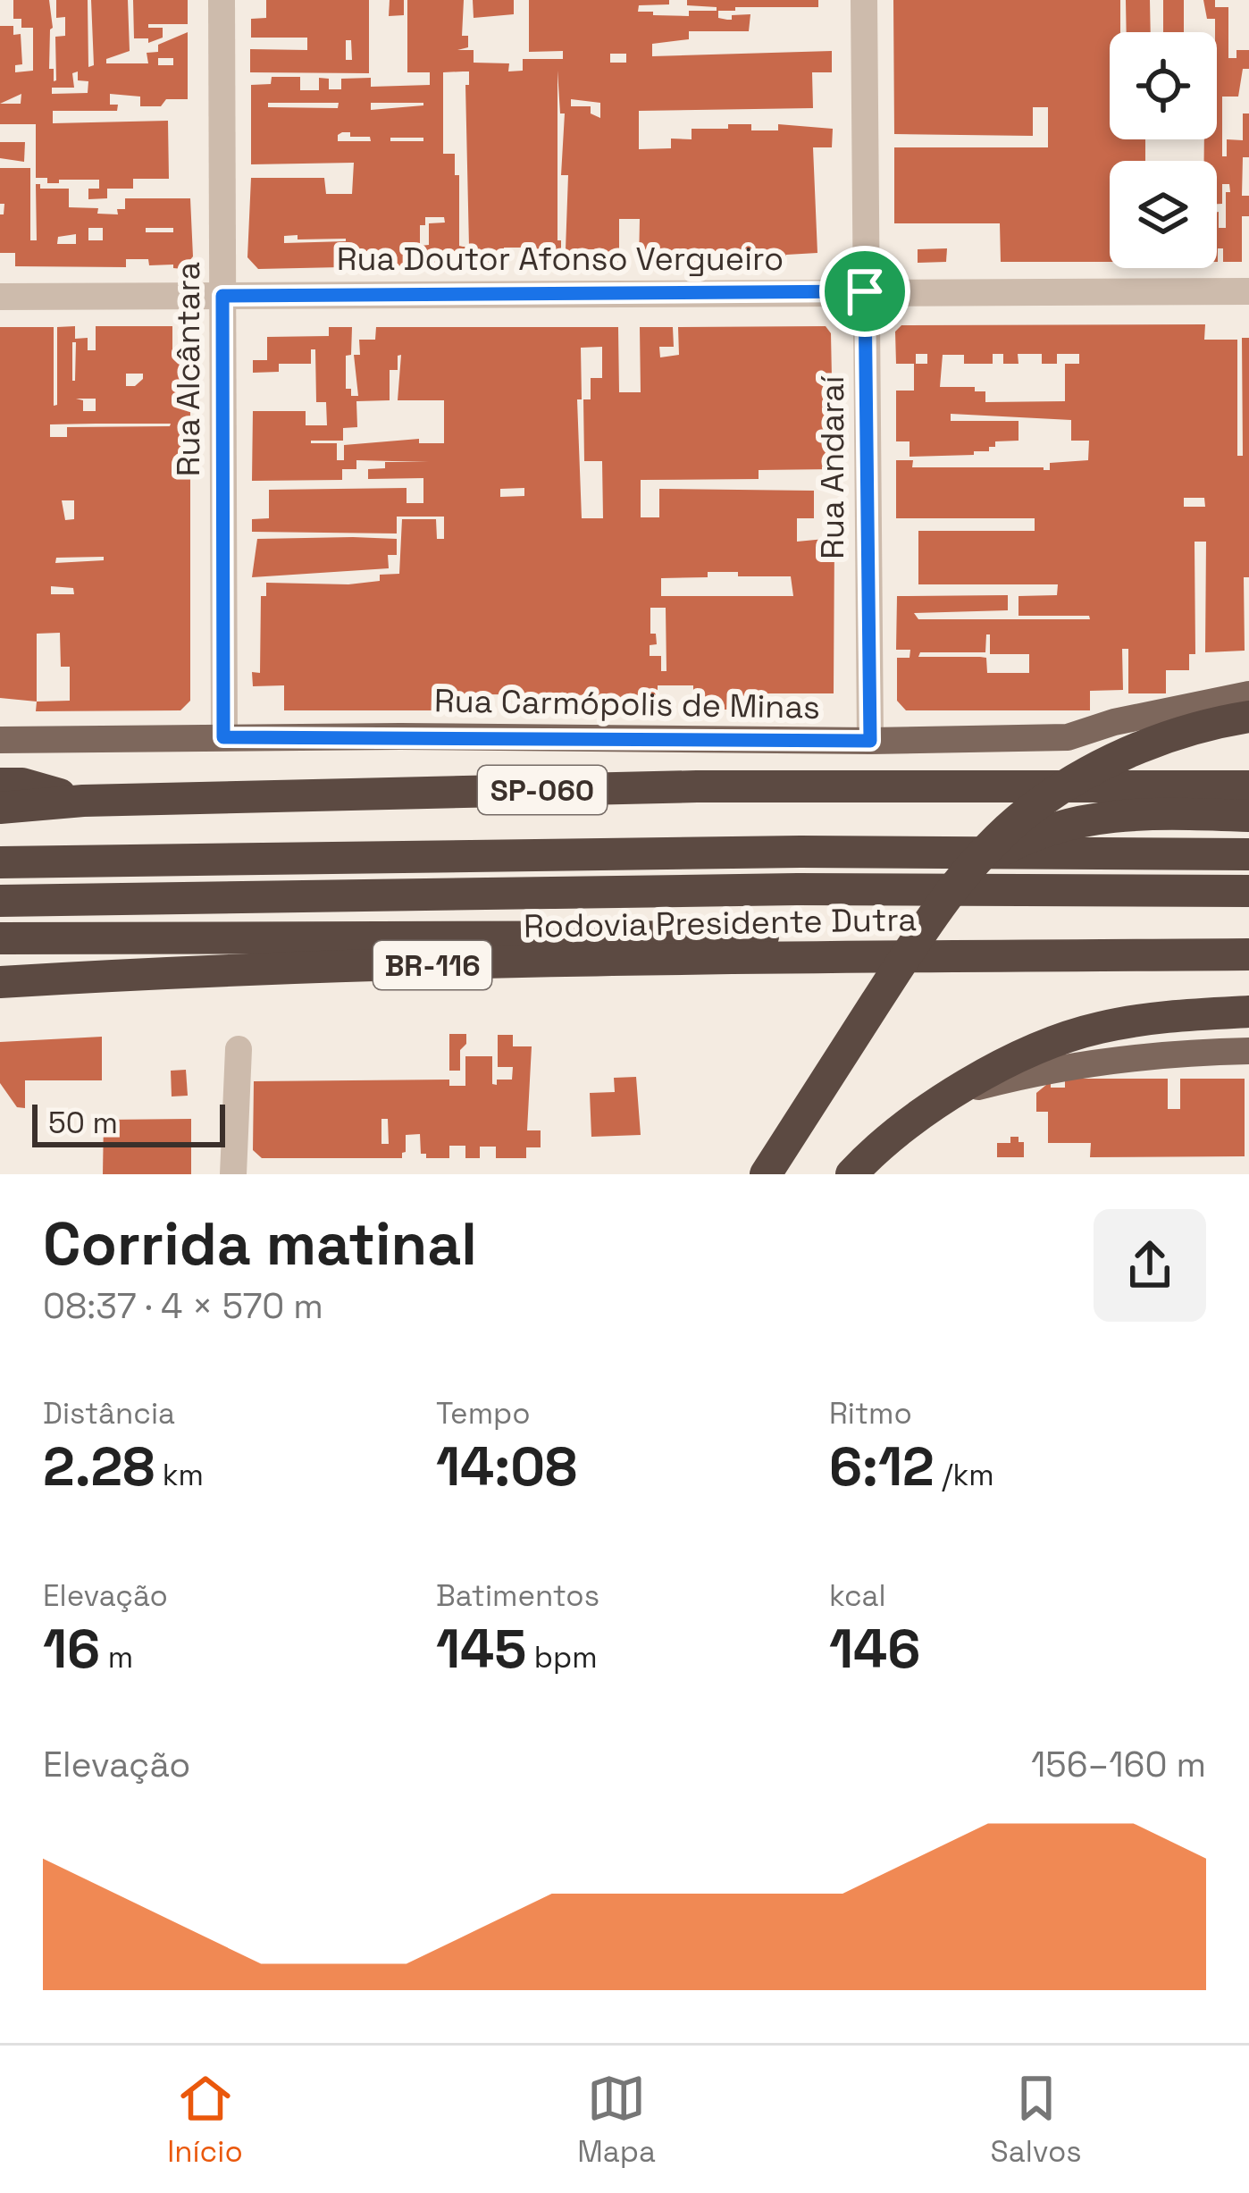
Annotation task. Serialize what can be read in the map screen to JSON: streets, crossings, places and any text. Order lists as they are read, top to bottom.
{
  "streets": {
    "highway": ["SP-060", "Rodovia Presidente Dutra", "BR-116"],
    "main road": ["Rua Carmópolis de Minas"],
    "street": ["Rua Doutor Afonso Vergueiro", "Rua Alcântara", "Rua Andaraí"]
  },
  "crossings": [
    ["Rua Doutor Afonso Vergueiro", "Rua Alcântara"],
    ["Rua Doutor Afonso Vergueiro", "Rua Andaraí"],
    ["Rua Alcântara", "Rua Carmópolis de Minas"],
    ["Rua Andaraí", "Rua Carmópolis de Minas"]
  ],
  "scale_bar": "50 m",
  "page": {
    "scale": "50 m",
    "heading": ["Corrida matinal", "08:37 · 4 × 570 m"],
    "stats": [
      ["Distância", "2.28 km"],
      ["Tempo", "14:08"],
      ["Ritmo", "6:12 /km"],
      ["Elevação", "16 m"],
      ["Batimentos", "145 bpm"],
      ["kcal", "146"]
    ],
    "chart": ["Elevação", "156–160 m"],
    "tabs": ["Início", "Mapa", "Salvos"]
  }
}
